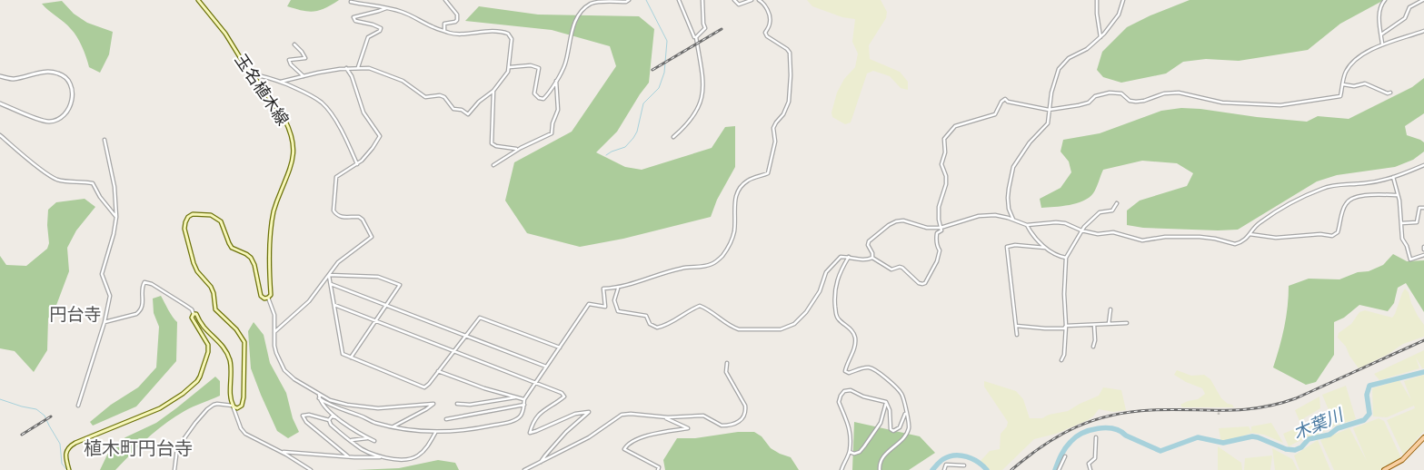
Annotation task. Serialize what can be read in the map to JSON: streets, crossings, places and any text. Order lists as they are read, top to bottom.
{
  "streets": {
    "main road": ["玉名植木線"]
  },
  "districts": ["円台寺", "植木町円台寺"],
  "water": ["木葉川"]
}
